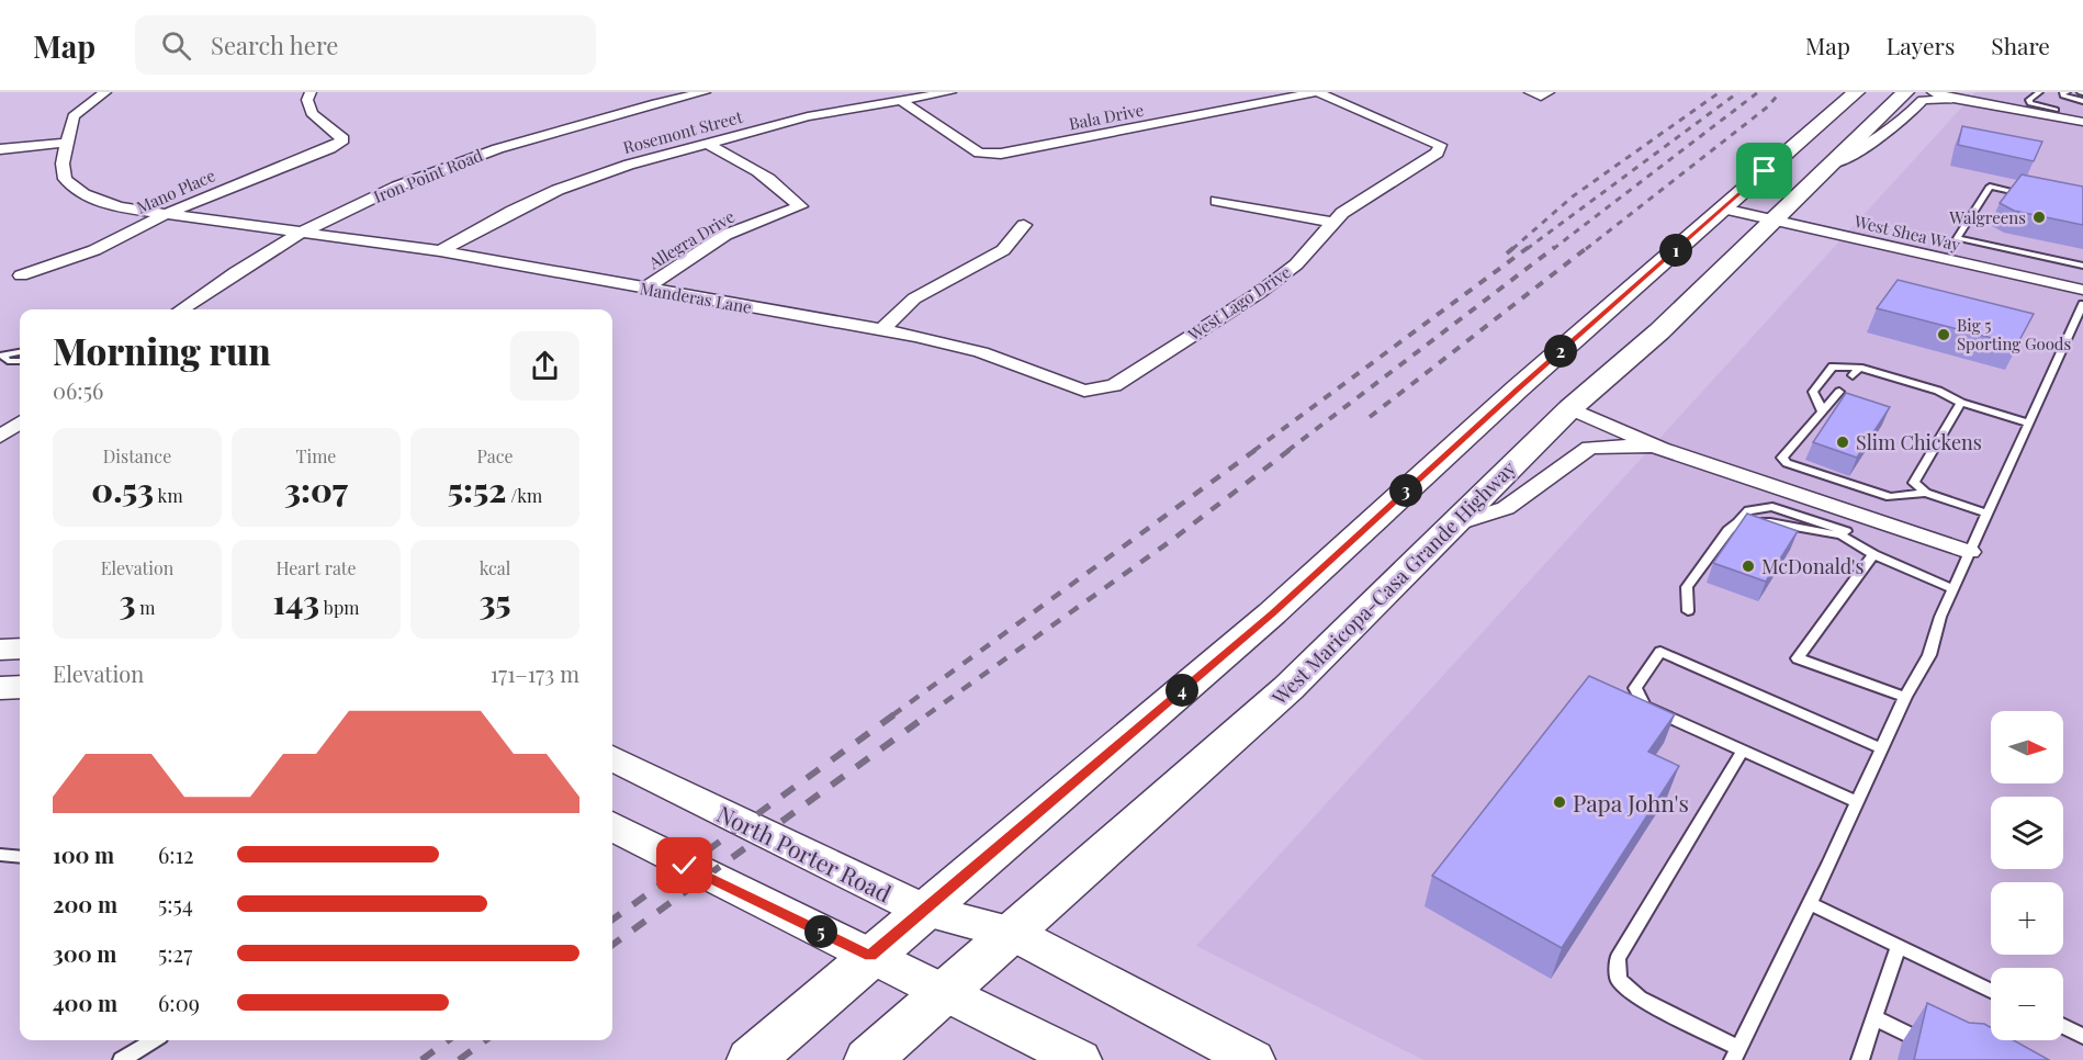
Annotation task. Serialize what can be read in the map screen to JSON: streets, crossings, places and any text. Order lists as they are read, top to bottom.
{
  "streets": {
    "main road": ["West Maricopa-Casa Grande Highway"],
    "street": [
      "Bala Drive",
      "Rosemont Street",
      "Iron Point Road",
      "Mano Place",
      "West Shea Way",
      "Allegra Drive",
      "Manderas Lane",
      "West Lago Drive",
      "North Porter Road"
    ]
  },
  "crossings": [
    ["Bala Drive", "Rosemont Street"],
    ["Bala Drive", "West Lago Drive"],
    ["Rosemont Street", "Allegra Drive"],
    ["Rosemont Street", "Manderas Lane"],
    ["Iron Point Road", "Manderas Lane"],
    ["Mano Place", "Manderas Lane"],
    ["West Shea Way", "West Maricopa-Casa Grande Highway"],
    ["Allegra Drive", "Manderas Lane"],
    ["Manderas Lane", "West Lago Drive"],
    ["West Maricopa-Casa Grande Highway", "North Porter Road"]
  ],
  "places": [
    "Walgreens",
    "Big 5 Sporting Goods",
    "Slim Chickens",
    "McDonald's",
    "Papa John's"
  ],
  "north": "right",
  "page": {
    "header": "Map",
    "search": "Search here",
    "nav": ["Map", "Layers", "Share"],
    "pins": [
      "1",
      "2",
      "3",
      "4",
      "5"
    ],
    "heading": ["Morning run", "06:56"],
    "stats": [
      ["Distance", "0.53 km"],
      ["Time", "3:07"],
      ["Pace", "5:52 /km"],
      ["Elevation", "3 m"],
      ["Heart rate", "143 bpm"],
      ["kcal", "35"]
    ],
    "chart": ["Elevation", "171–173 m"],
    "map_buttons": ["+", "−"],
    "list": [
      {
        "name": "100 m",
        "note": "6:12"
      },
      {
        "name": "200 m",
        "note": "5:54"
      },
      {
        "name": "300 m",
        "note": "5:27"
      },
      {
        "name": "400 m",
        "note": "6:09"
      }
    ]
  }
}
